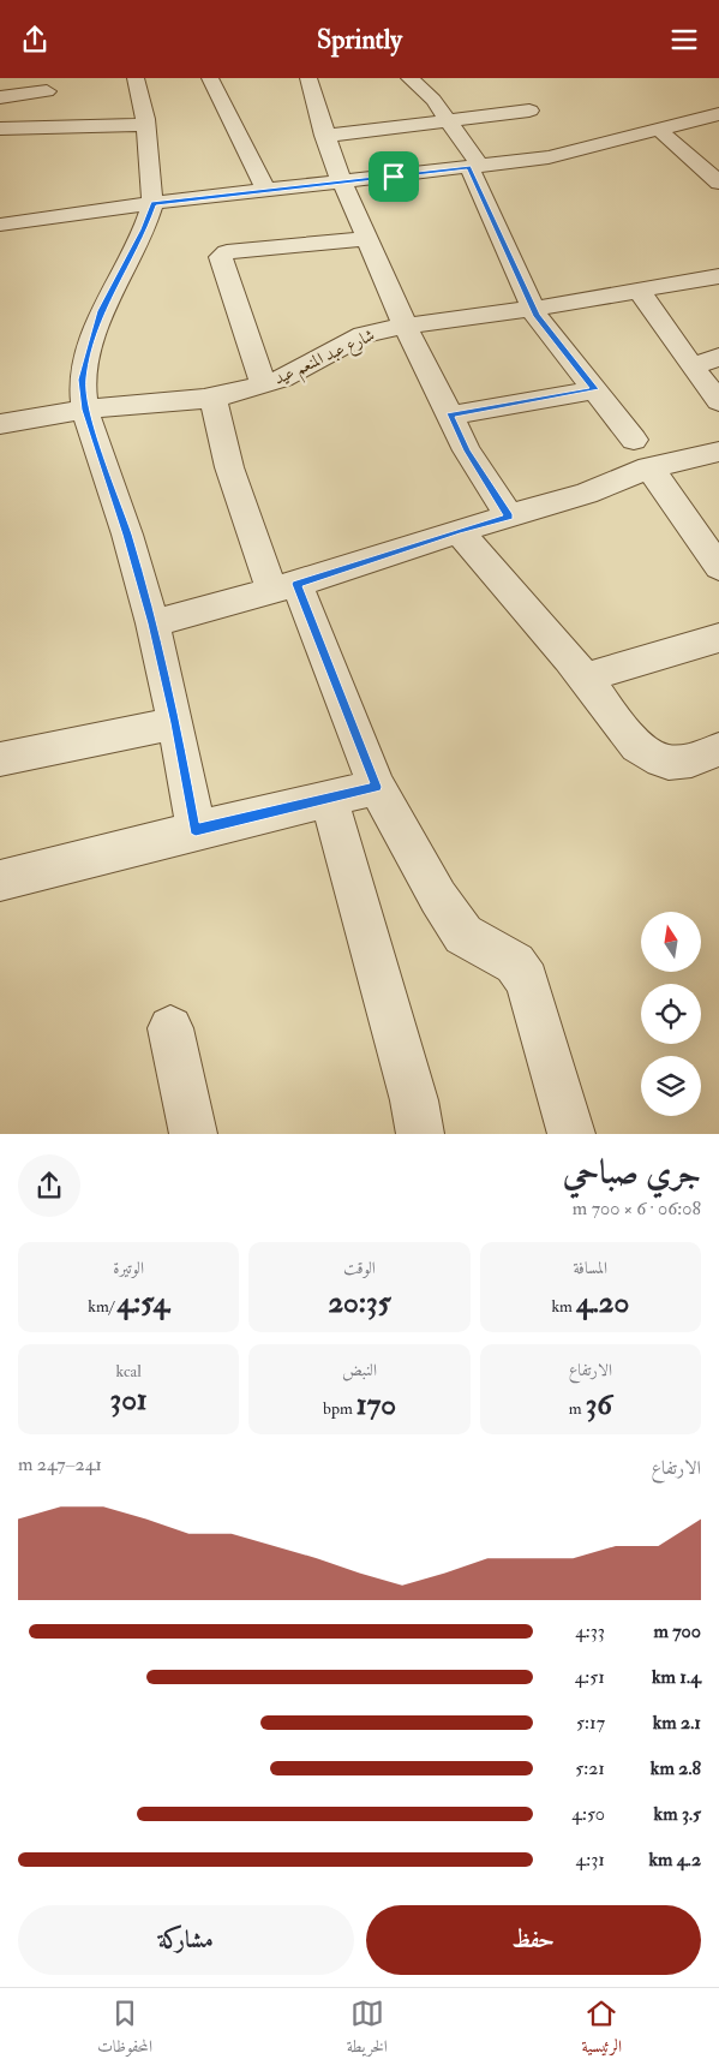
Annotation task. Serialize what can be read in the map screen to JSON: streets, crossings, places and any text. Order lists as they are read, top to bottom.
{
  "streets": {
    "street": ["شارع عبد المنعم عيد"]
  },
  "north": "top",
  "page": {
    "header": "Sprintly",
    "heading": ["جري صباحي", "06:08 · 6 × 700 m"],
    "stats": [
      ["المسافة", "4.20 km"],
      ["الوقت", "20:35"],
      ["الوتيرة", "4:54 /km"],
      ["الارتفاع", "36 m"],
      ["النبض", "170 bpm"],
      ["kcal", "301"]
    ],
    "chart": ["الارتفاع", "241–247 m"],
    "list": [
      {
        "name": "700 m",
        "note": "4:33"
      },
      {
        "name": "1.4 km",
        "note": "4:51"
      },
      {
        "name": "2.1 km",
        "note": "5:17"
      },
      {
        "name": "2.8 km",
        "note": "5:21"
      },
      {
        "name": "3.5 km",
        "note": "4:50"
      },
      {
        "name": "4.2 km",
        "note": "4:31"
      }
    ],
    "buttons": ["حفظ", "مشاركة"],
    "tabs": ["الرئيسية", "الخريطة", "المحفوظات"]
  }
}
